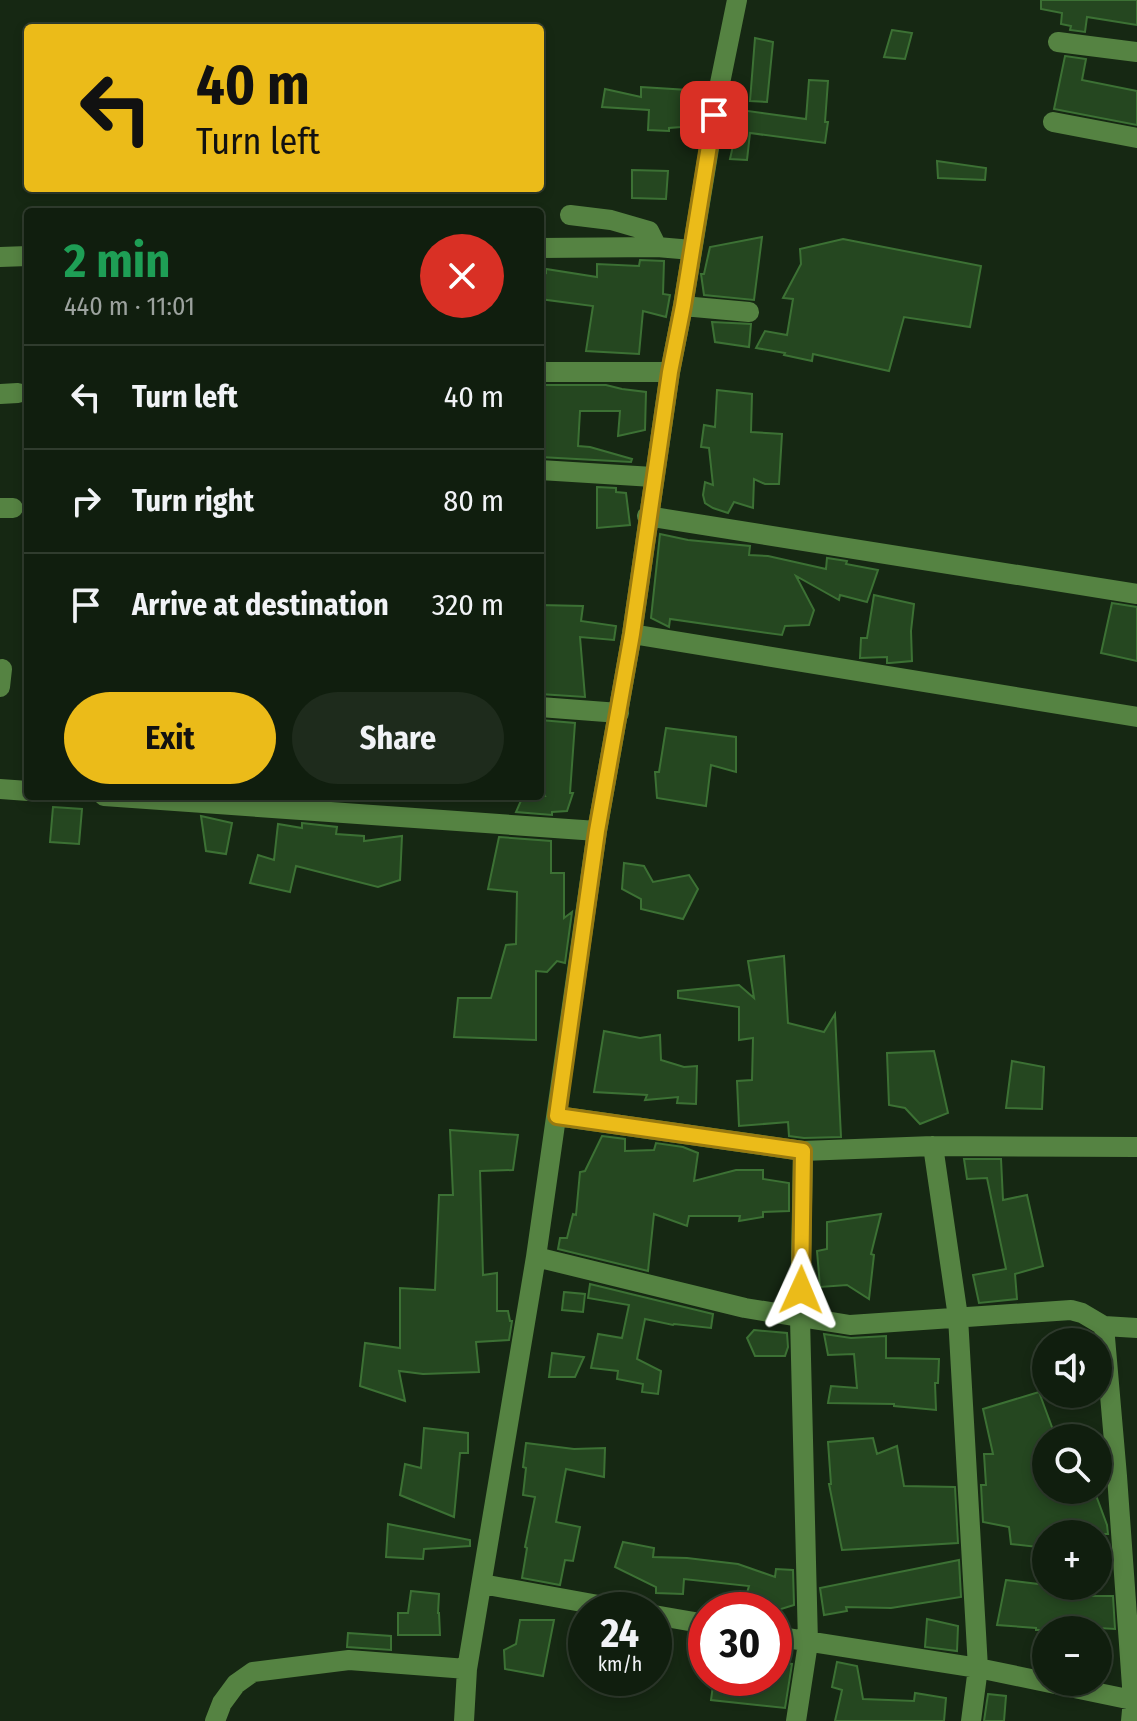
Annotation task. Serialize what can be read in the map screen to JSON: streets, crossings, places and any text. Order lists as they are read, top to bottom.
{
  "page": {
    "turn": ["40 m", "Turn left"],
    "heading": ["2 min", "440 m · 11:01"],
    "list": [
      {
        "name": "Turn left",
        "value": "40 m"
      },
      {
        "name": "Turn right",
        "value": "80 m"
      },
      {
        "name": "Arrive at destination",
        "value": "320 m"
      }
    ],
    "buttons": ["Exit", "Share"],
    "map_buttons": ["+", "−"],
    "speed": "24 km/h",
    "limit": "30"
  }
}
